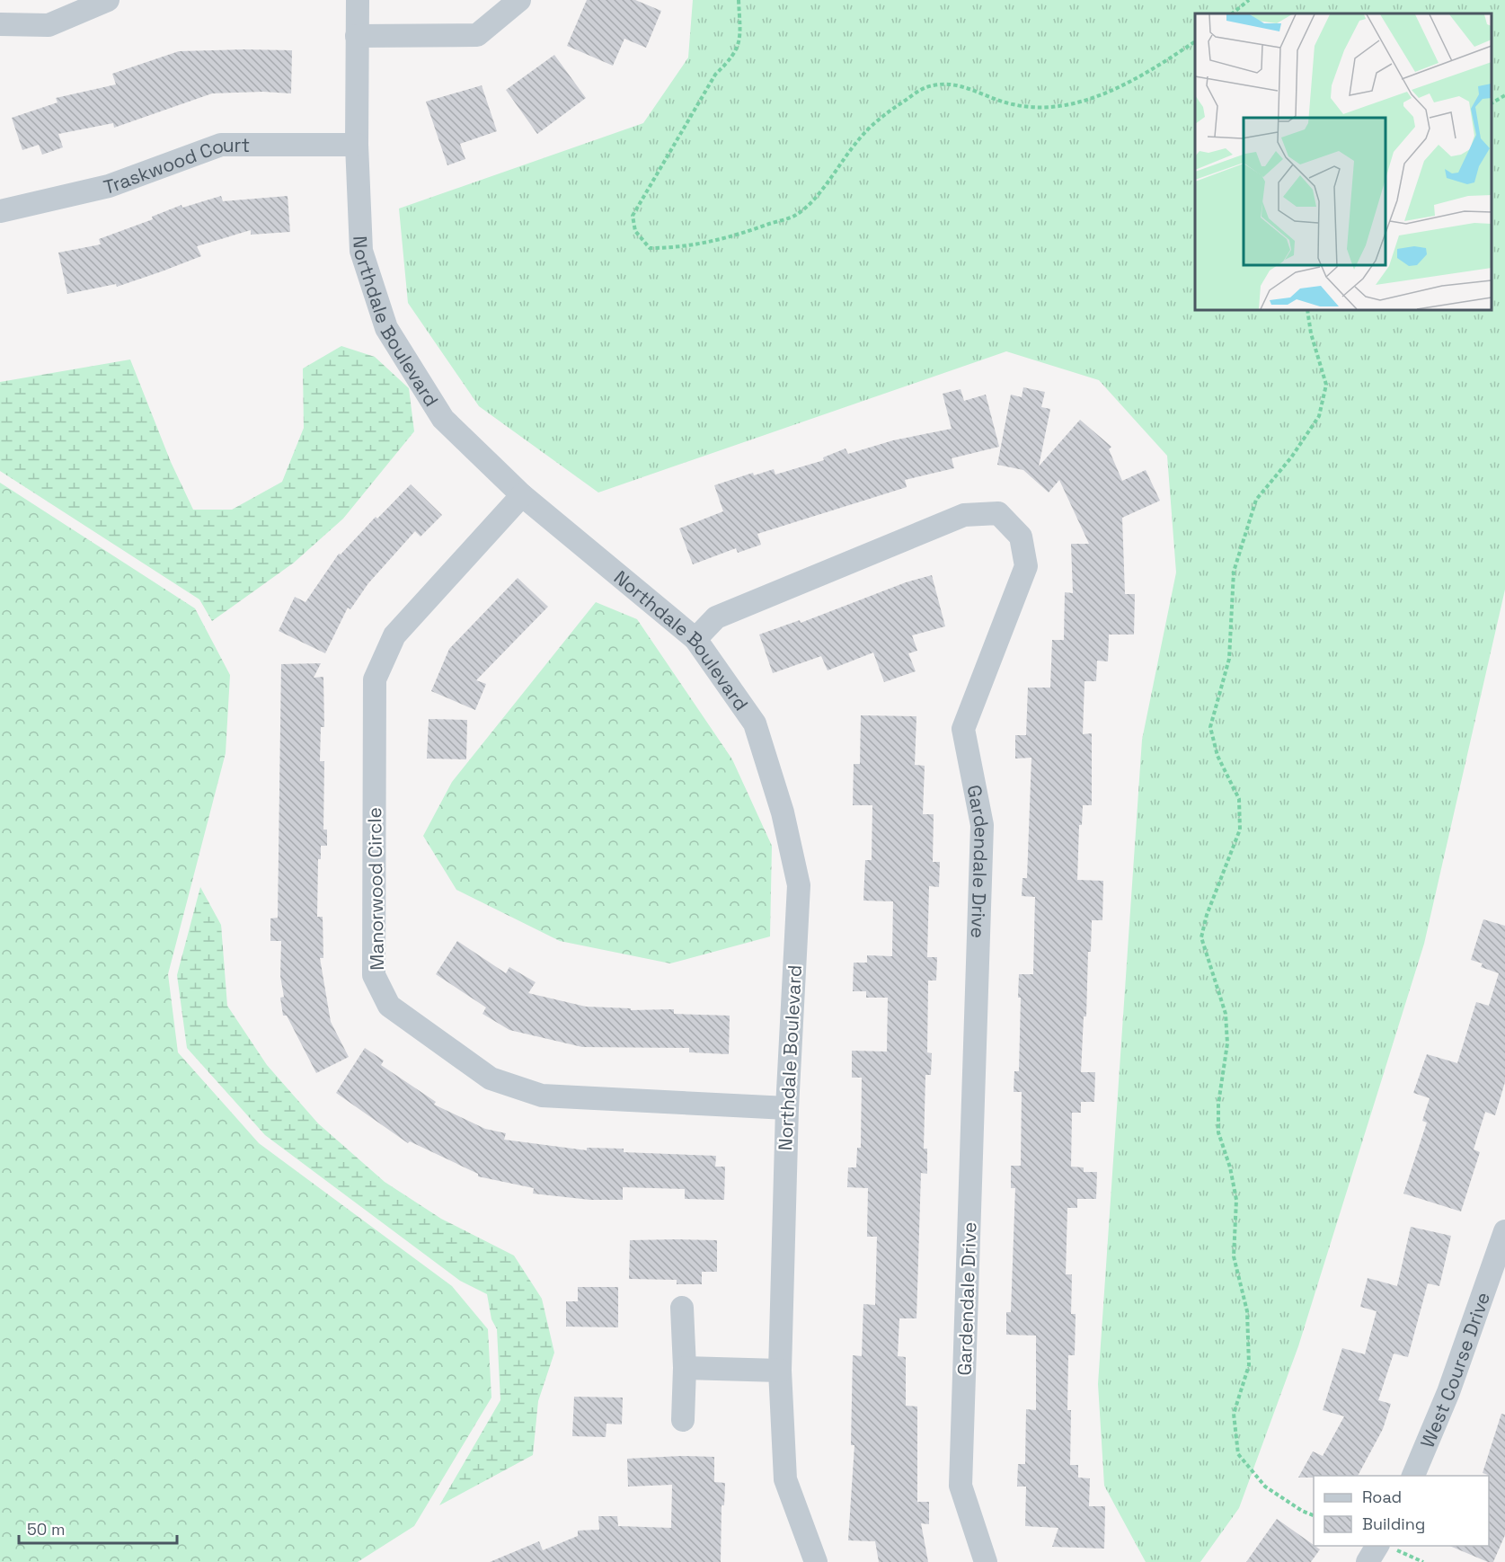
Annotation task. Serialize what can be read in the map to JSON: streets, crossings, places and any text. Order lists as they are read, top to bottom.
{
  "streets": {
    "street": [
      "Traskwood Court",
      "Northdale Boulevard",
      "Gardendale Drive",
      "Manorwood Circle",
      "West Course Drive"
    ]
  },
  "crossings": [
    ["Traskwood Court", "Northdale Boulevard"],
    ["Northdale Boulevard", "Gardendale Drive"],
    ["Northdale Boulevard", "Manorwood Circle"]
  ],
  "legend": ["Road", "Building"],
  "scale_bar": "50 m"
}
